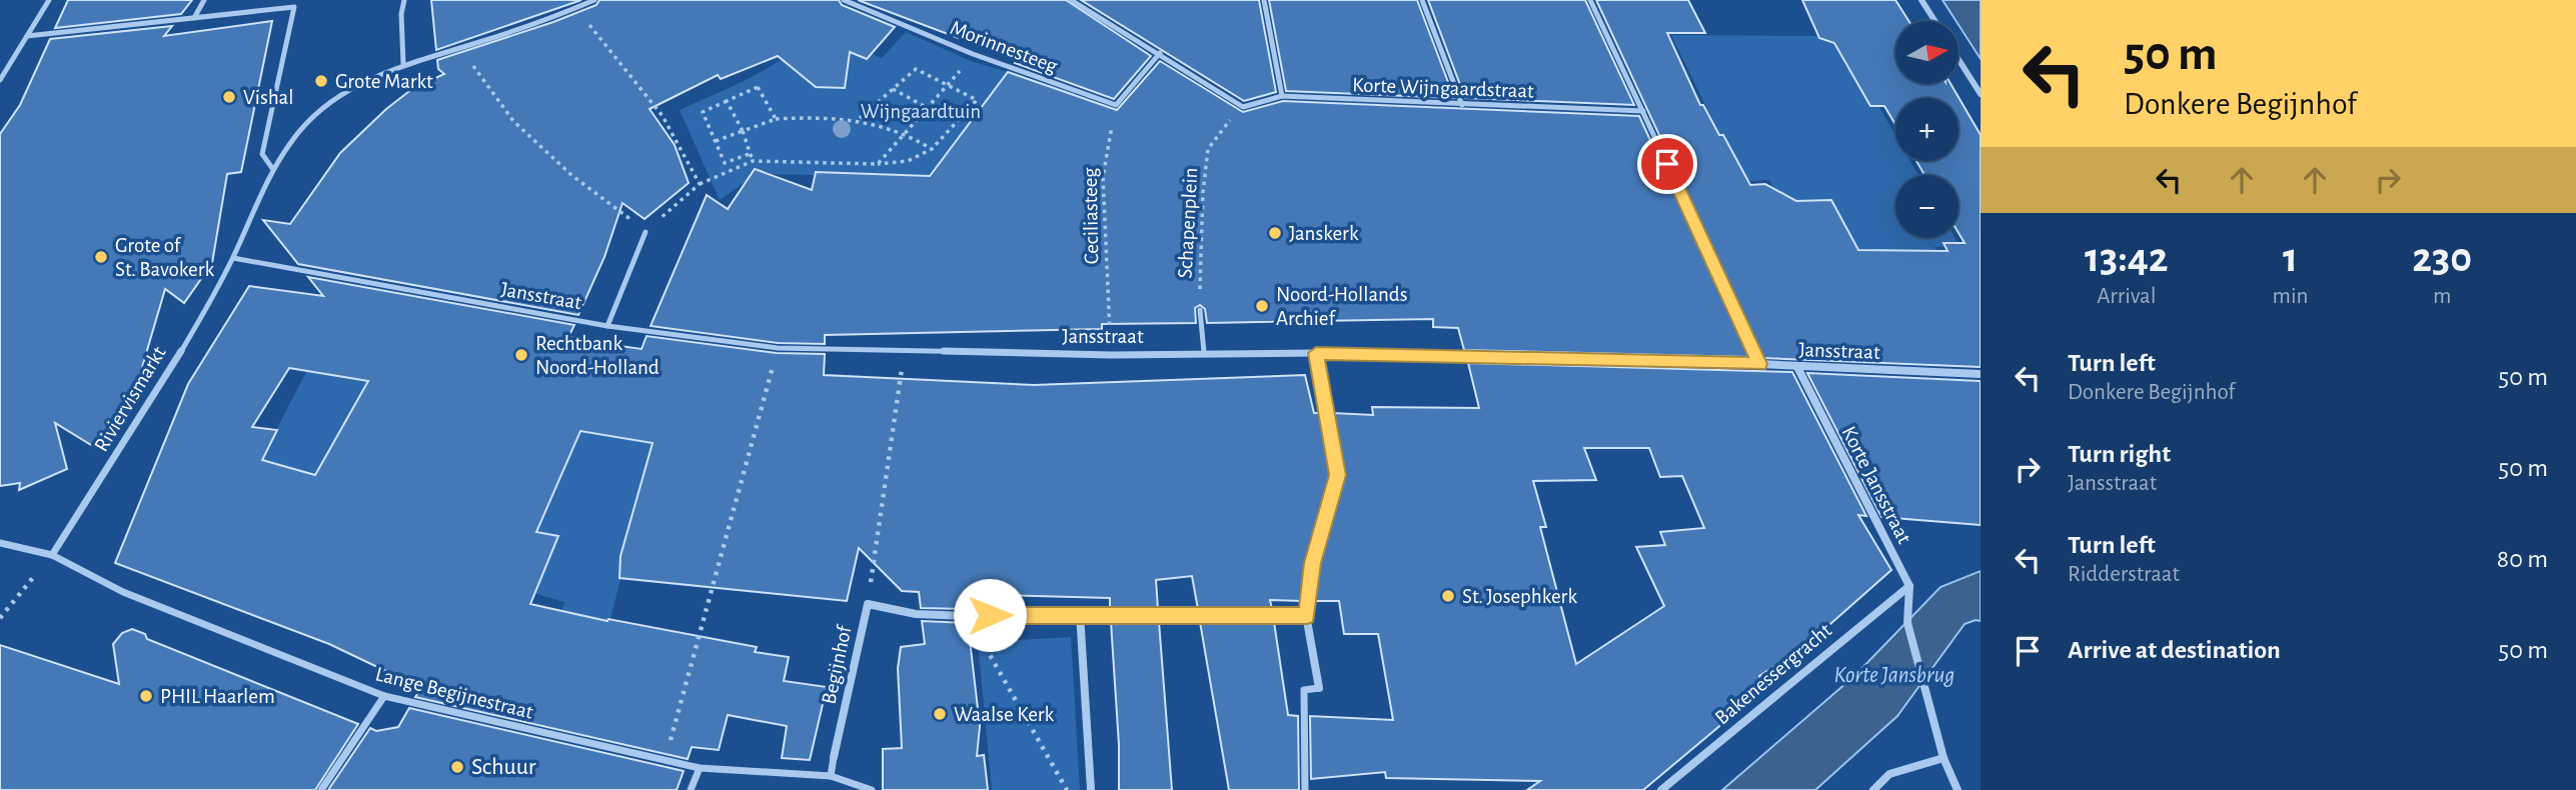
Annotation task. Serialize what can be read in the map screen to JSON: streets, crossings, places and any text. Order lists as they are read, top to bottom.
{
  "streets": {
    "street": [
      "Morinnesteeg",
      "Korte Wijngaardstraat",
      "Schapenplein",
      "Jansstraat",
      "Riviervismarkt",
      "Korte Jansstraat",
      "Begijnhof",
      "Bakenessergracht",
      "Lange Begijnestraat"
    ],
    "path": ["Ceciliasteeg"]
  },
  "crossings": [
    ["Morinnesteeg", "Ceciliasteeg"],
    ["Korte Wijngaardstraat", "Schapenplein"],
    ["Ceciliasteeg", "Jansstraat"],
    ["Schapenplein", "Jansstraat"],
    ["Jansstraat", "Riviervismarkt"],
    ["Jansstraat", "Korte Jansstraat"],
    ["Riviervismarkt", "Lange Begijnestraat"],
    ["Korte Jansstraat", "Bakenessergracht"],
    ["Begijnhof", "Lange Begijnestraat"]
  ],
  "water": ["Korte Jansbrug"],
  "parks": ["Wijngaardtuin"],
  "places": [
    "Grote Markt",
    "Vishal",
    "Janskerk",
    "Grote of St. Bavokerk",
    "Noord-Hollands Archief",
    "Rechtbank Noord-Holland",
    "St. Josephkerk",
    "PHIL Haarlem",
    "Waalse Kerk",
    "Schuur"
  ],
  "north": "right",
  "page": {
    "turn": ["50 m", "Donkere Begijnhof"],
    "map_buttons": ["+", "−"],
    "eta": [
      "13:42",
      "Arrival",
      "1",
      "min",
      "230",
      "m"
    ],
    "list": [
      {
        "name": "Turn left",
        "note": "Donkere Begijnhof",
        "value": "50 m"
      },
      {
        "name": "Turn right",
        "note": "Jansstraat",
        "value": "50 m"
      },
      {
        "name": "Turn left",
        "note": "Ridderstraat",
        "value": "80 m"
      },
      {
        "name": "Arrive at destination",
        "value": "50 m"
      }
    ]
  }
}
